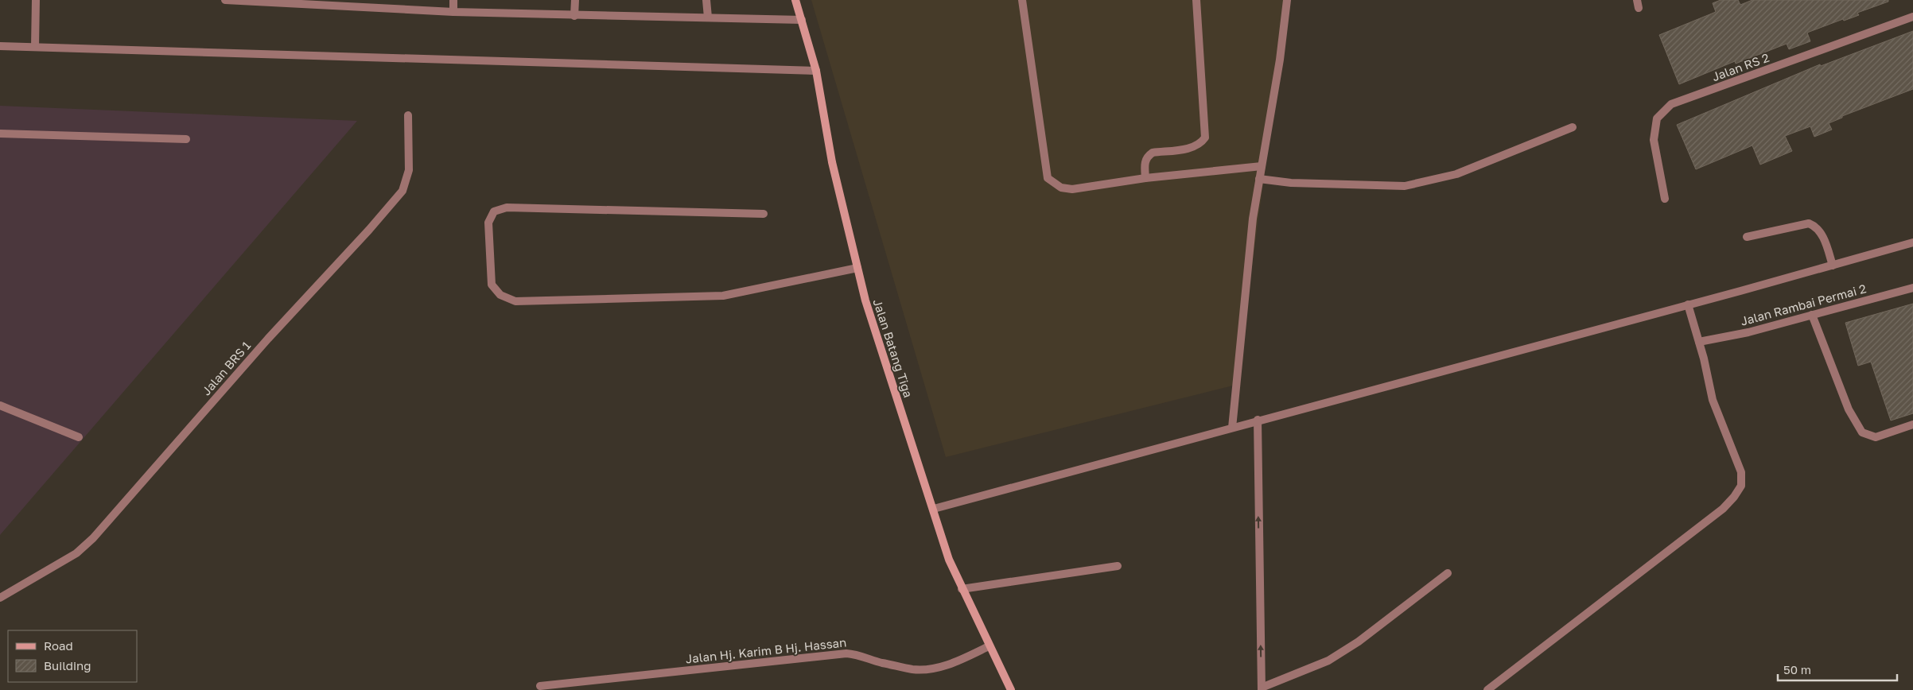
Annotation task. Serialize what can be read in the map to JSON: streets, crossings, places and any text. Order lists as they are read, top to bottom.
{
  "streets": {
    "main road": ["Jalan Batang Tiga"],
    "street": [
      "Jalan RS 2",
      "Jalan Rambai Permai 2",
      "Jalan BRS 1",
      "Jalan Hj. Karim B Hj. Hassan"
    ]
  },
  "crossings": [
    ["Jalan Batang Tiga", "Jalan Hj. Karim B Hj. Hassan"]
  ],
  "legend": ["Road", "Building"],
  "scale_bar": "50 m"
}
